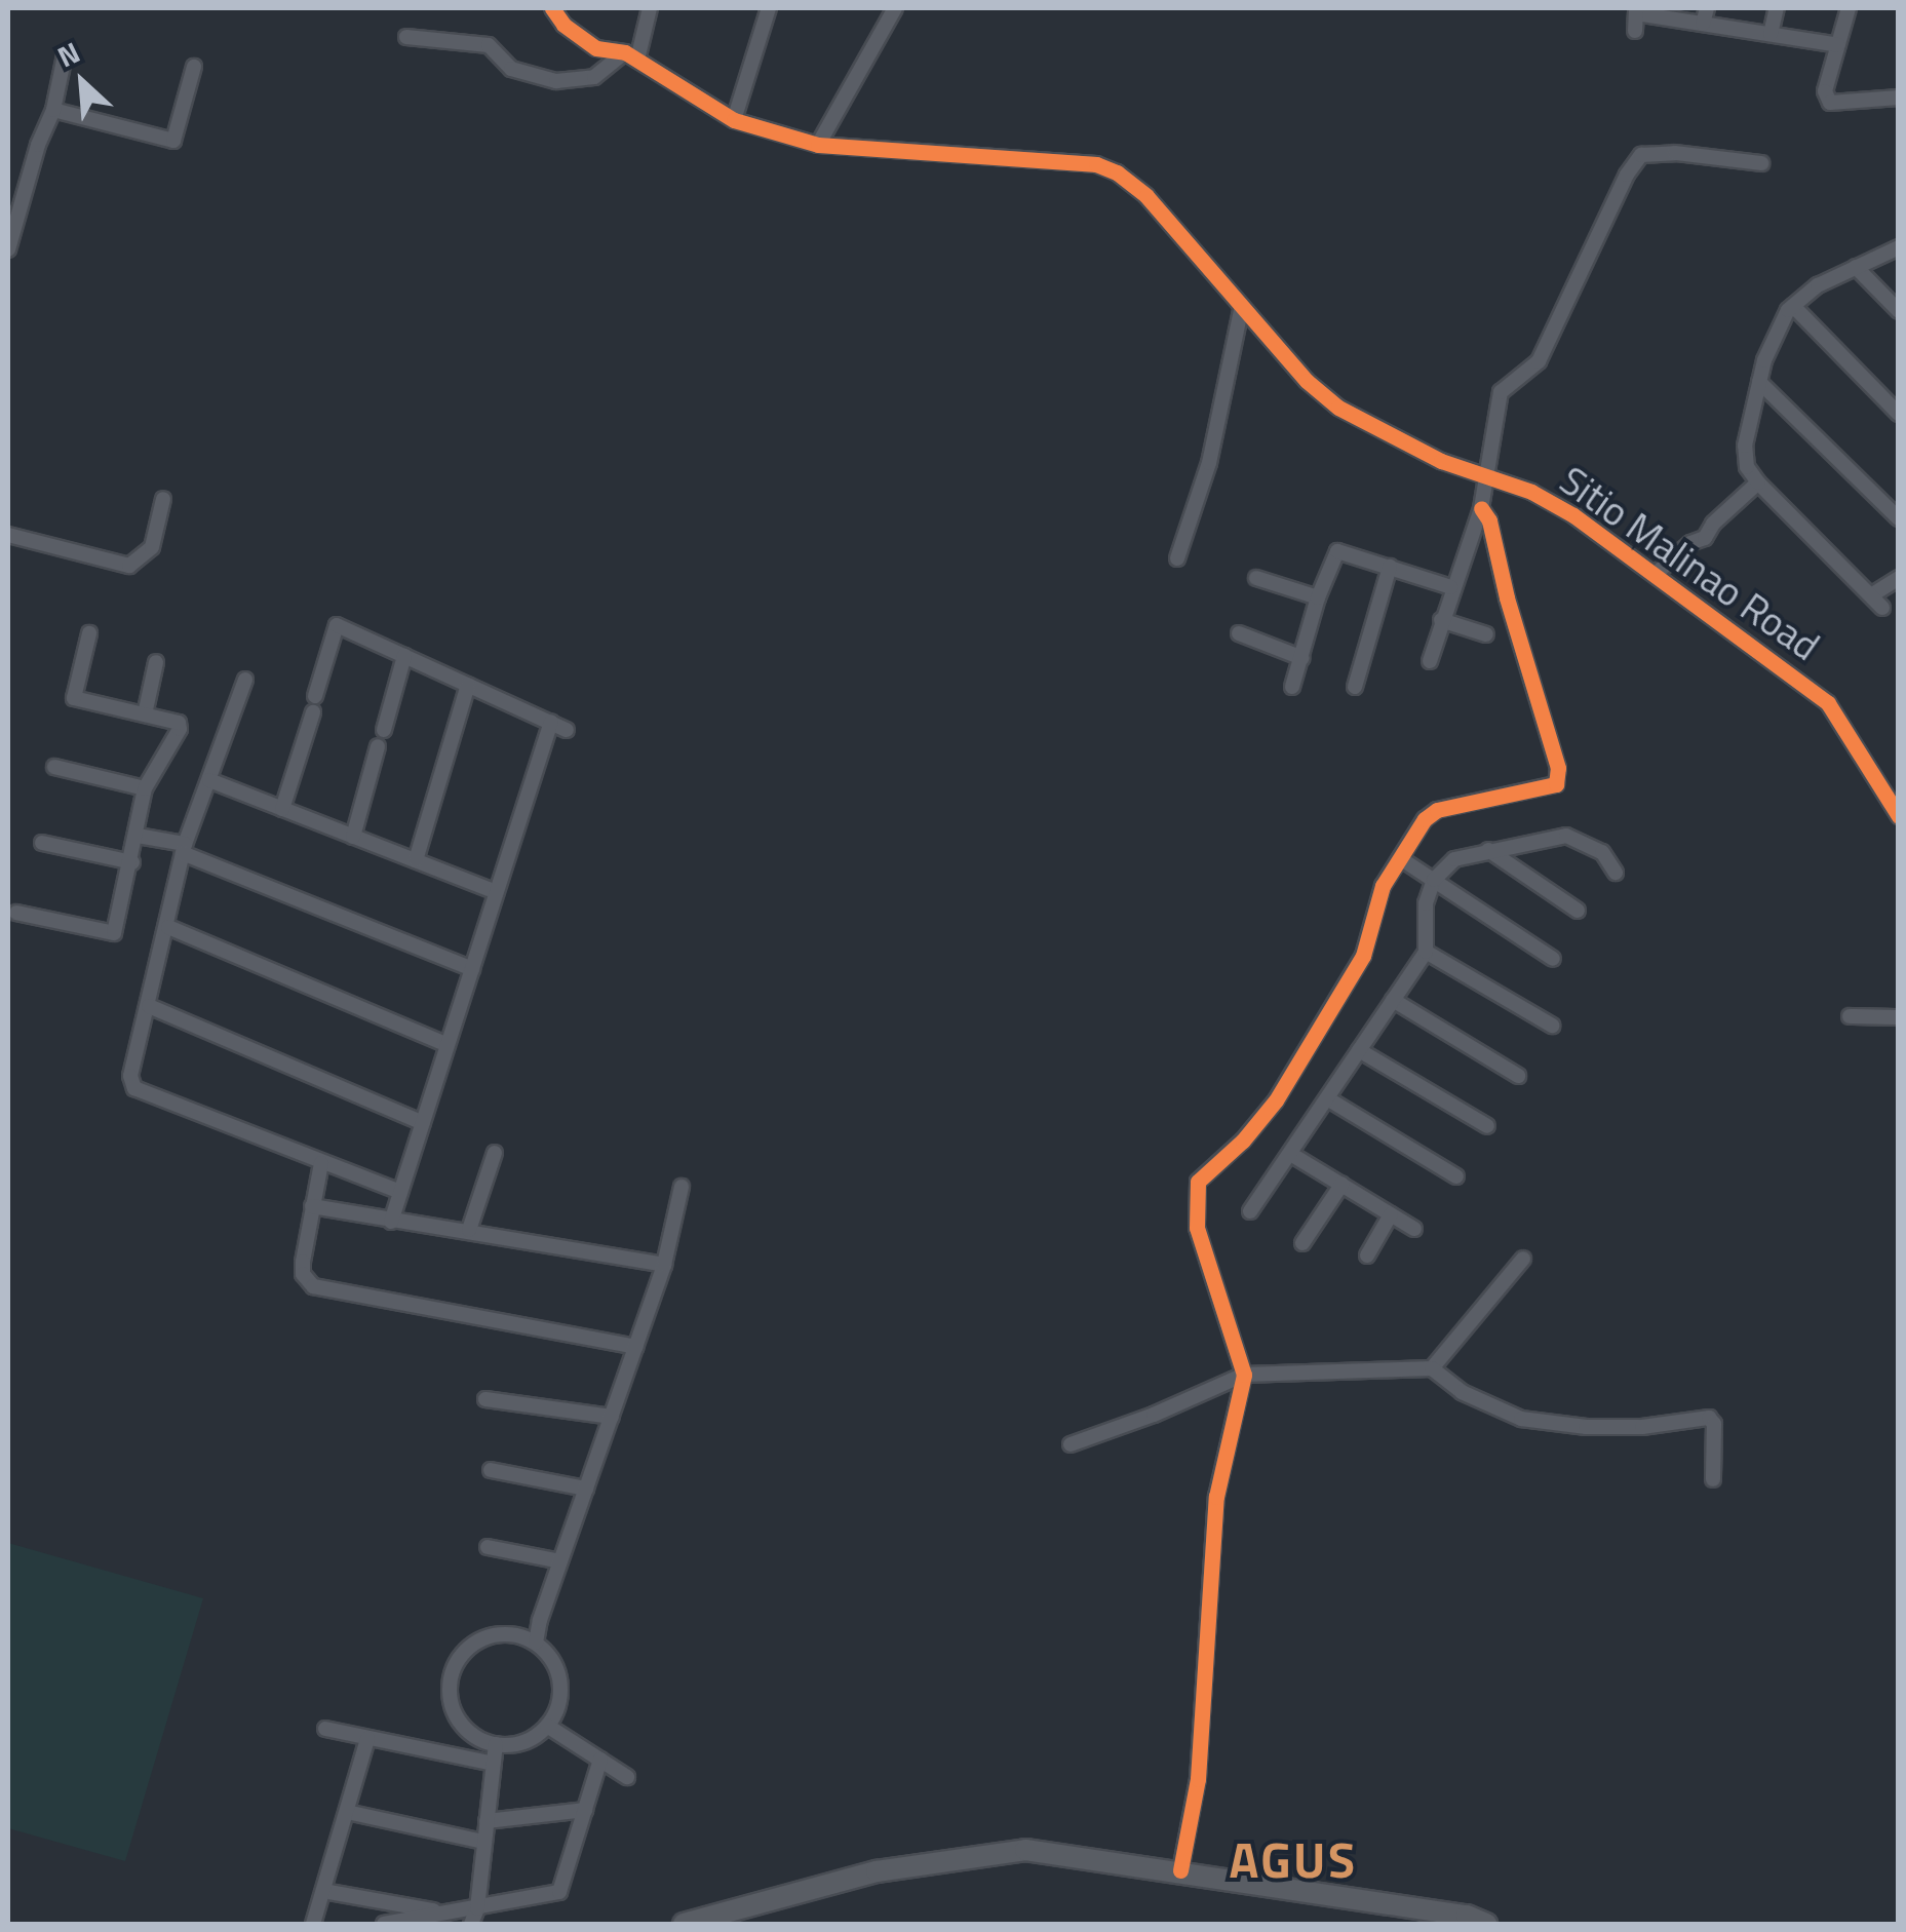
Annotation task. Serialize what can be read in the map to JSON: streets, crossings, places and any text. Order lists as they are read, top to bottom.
{
  "streets": {
    "street": ["Sitio Malinao Road"]
  },
  "districts": ["AGUS"],
  "north": "top left"
}
